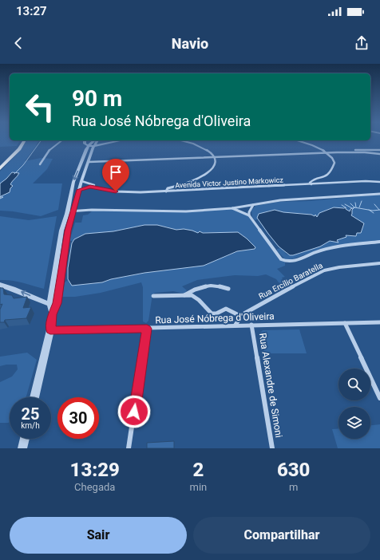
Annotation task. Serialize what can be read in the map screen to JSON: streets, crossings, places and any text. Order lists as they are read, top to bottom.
{
  "streets": {
    "street": [
      "Avenida Victor Justino Markowicz",
      "Rua Ercílio Baratella",
      "Rua José Nóbrega d'Oliveira",
      "Rua Alexandre de Simoni"
    ]
  },
  "crossings": [
    ["Rua Ercílio Baratella", "Rua José Nóbrega d'Oliveira"],
    ["Rua José Nóbrega d'Oliveira", "Rua Alexandre de Simoni"]
  ],
  "page": {
    "status": "13:27",
    "header": "Navio",
    "turn": ["90 m", "Rua José Nóbrega d'Oliveira"],
    "speed": "25 km/h",
    "limit": "30",
    "eta": [
      "13:29",
      "Chegada",
      "2",
      "min",
      "630",
      "m"
    ],
    "buttons": ["Sair", "Compartilhar"]
  }
}
